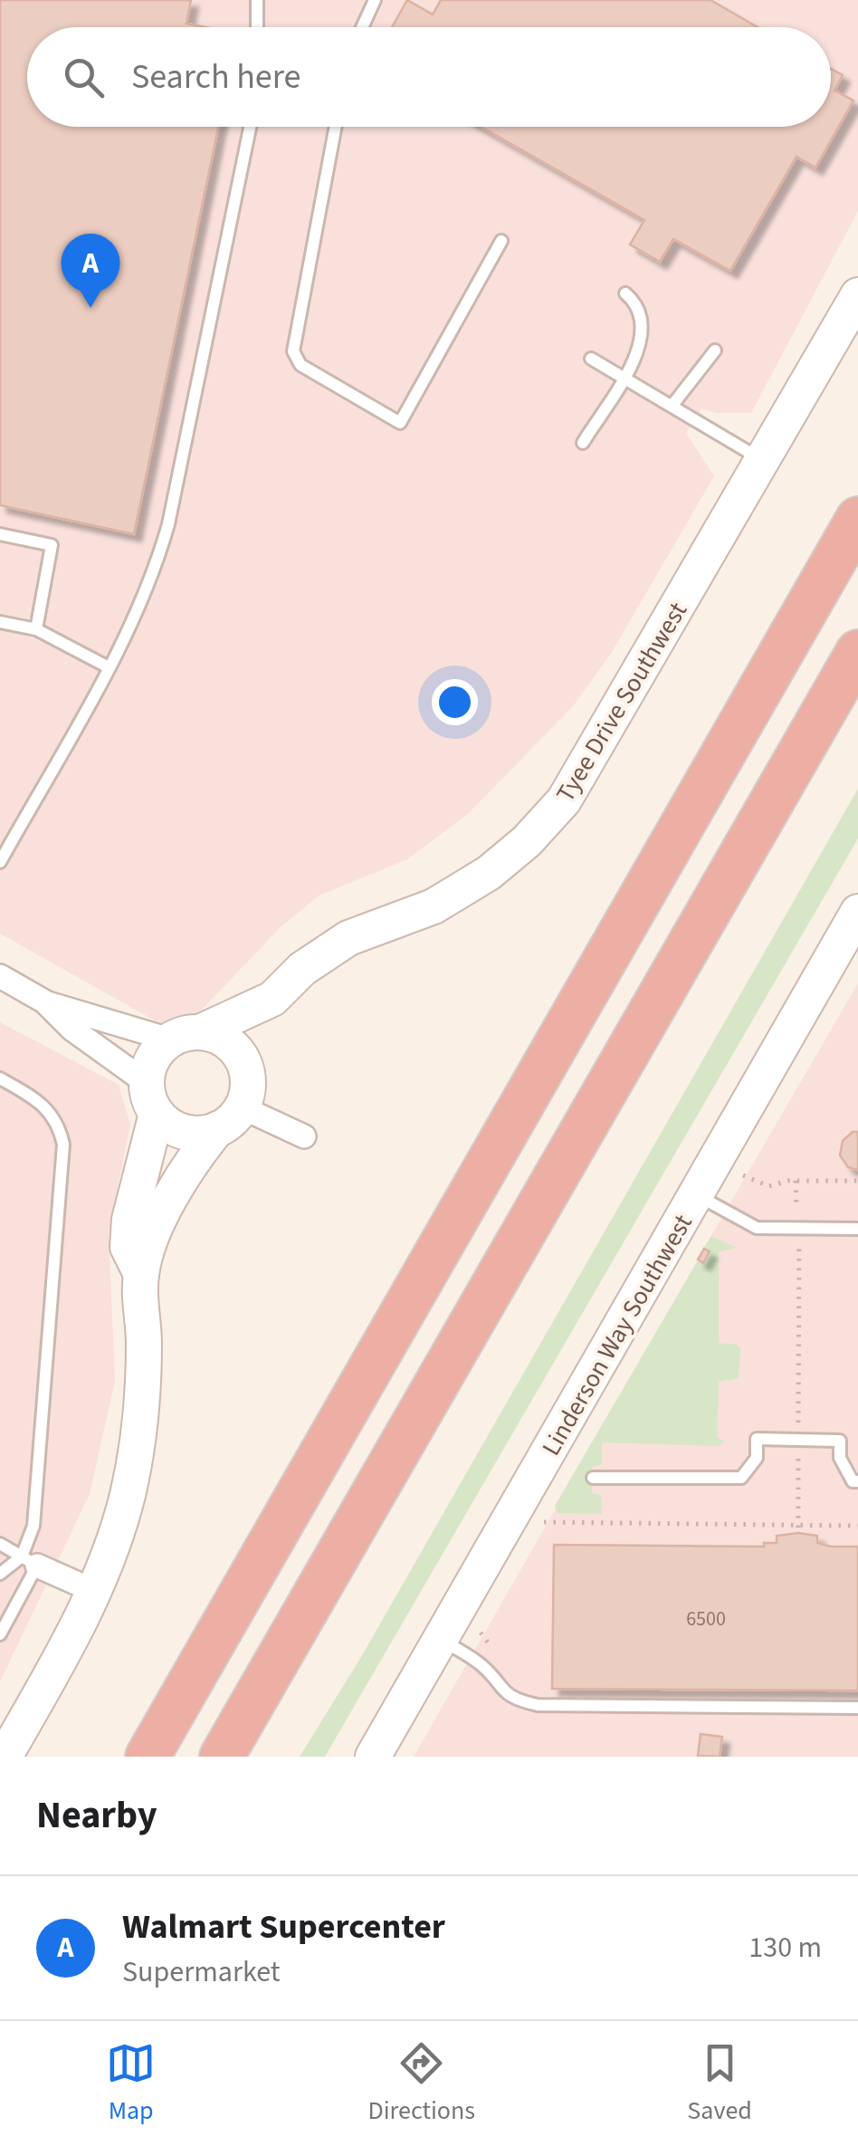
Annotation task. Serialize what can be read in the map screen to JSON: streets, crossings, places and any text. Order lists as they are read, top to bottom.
{
  "streets": {
    "street": ["Tyee Drive Southwest", "Linderson Way Southwest"]
  },
  "house_numbers": ["6500"],
  "page": {
    "search": "Search here",
    "pins": "A",
    "heading": "Nearby",
    "list": [
      {
        "mark": "A",
        "name": "Walmart Supercenter",
        "note": "Supermarket",
        "value": "130 m"
      }
    ],
    "nav": ["Map", "Directions", "Saved"]
  }
}
